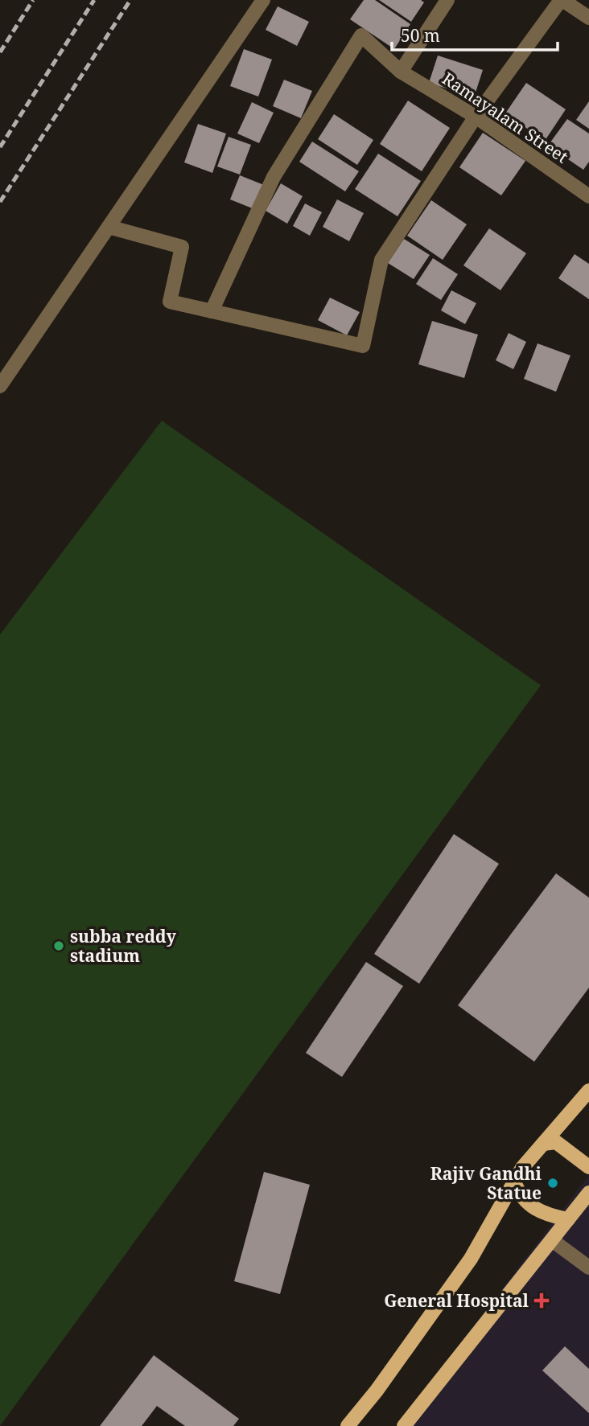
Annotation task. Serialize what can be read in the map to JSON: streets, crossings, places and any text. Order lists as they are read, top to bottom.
{
  "streets": {
    "street": ["Ramayalam Street"]
  },
  "places": {
    "other": ["subba reddy stadium", "Rajiv Gandhi Statue"],
    "health": ["General Hospital"]
  },
  "scale_bar": "50 m"
}
